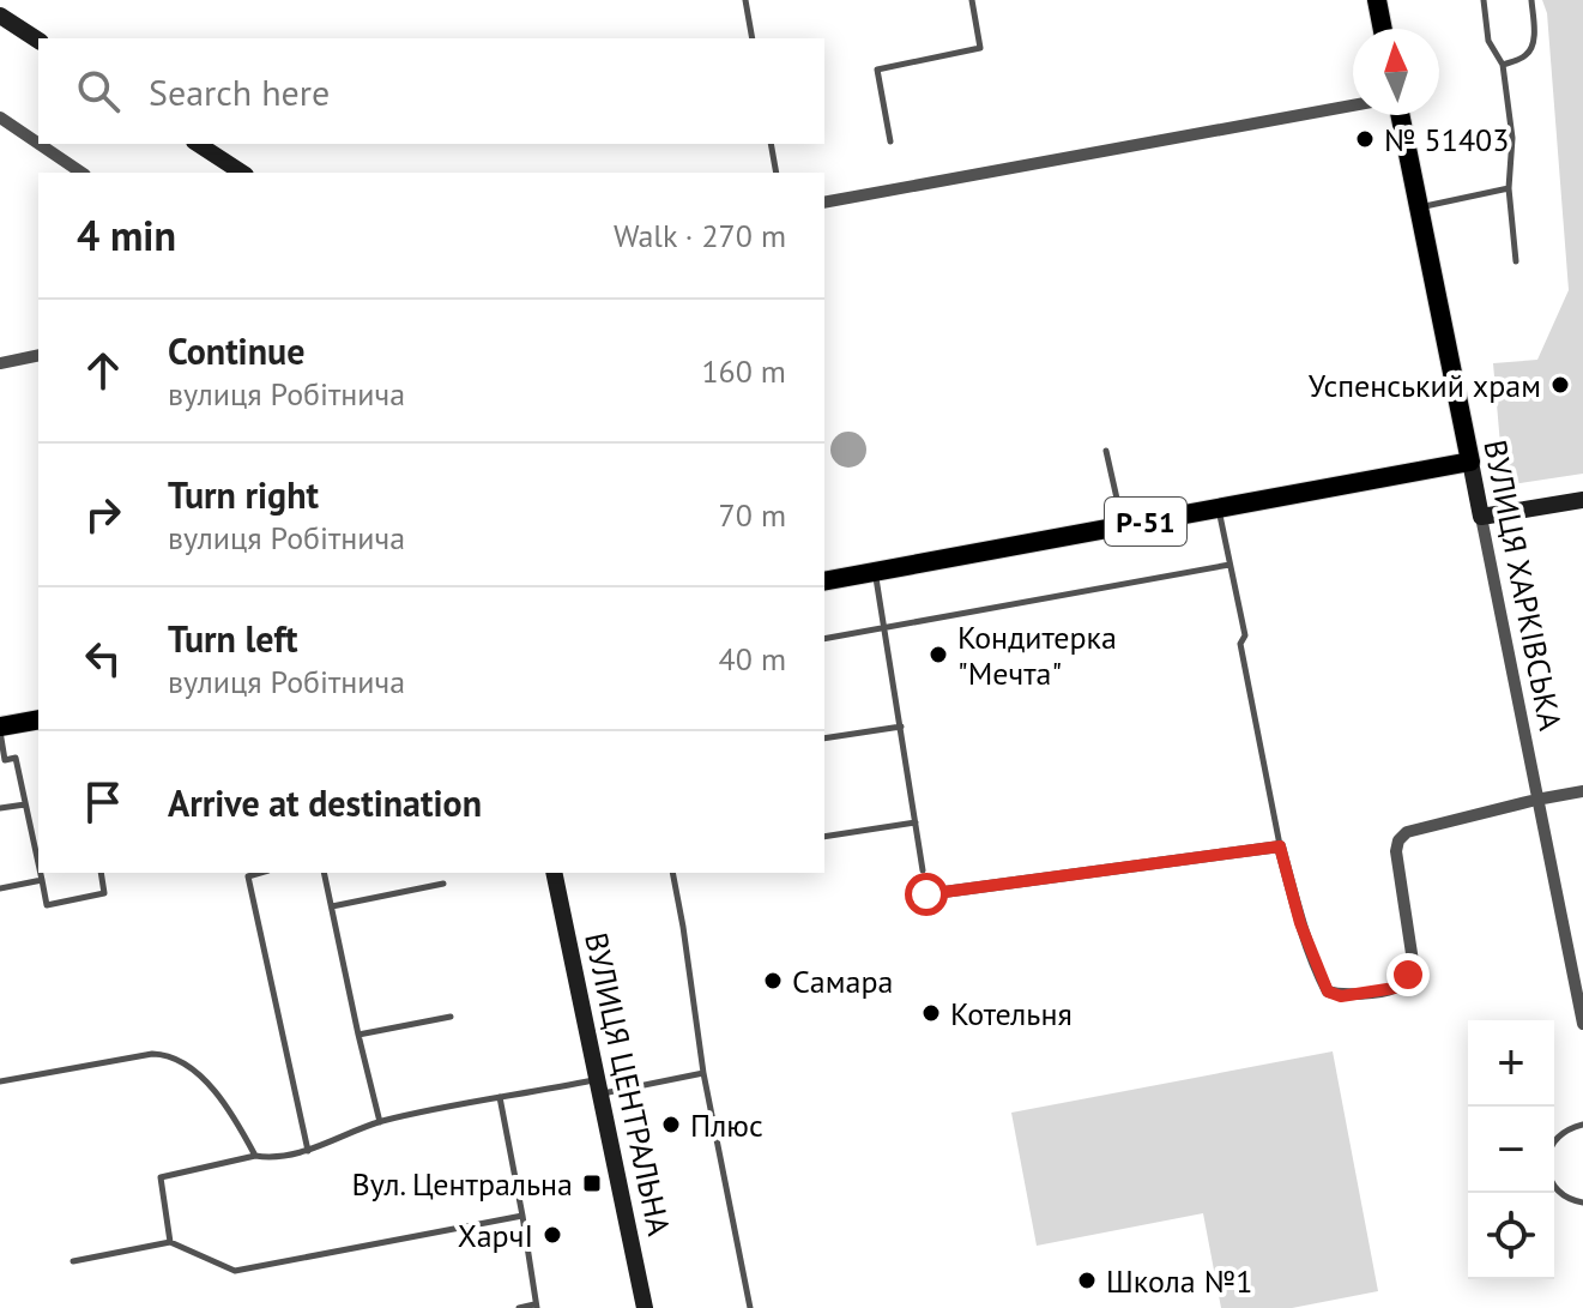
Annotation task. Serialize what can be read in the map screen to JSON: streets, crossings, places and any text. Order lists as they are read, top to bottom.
{
  "streets": {
    "main road": ["Р-51", "ВУЛИЦЯ ХАРКІВСЬКА"],
    "street": ["ВУЛИЦЯ ЦЕНТРАЛЬНА"]
  },
  "crossings": [
    ["Р-51", "ВУЛИЦЯ ХАРКІВСЬКА"]
  ],
  "places": {
    "other": [
      "№ 51403",
      "Успенський храм",
      "Кондитерка \"Мечта\"",
      "Самара",
      "Котельня",
      "Плюс",
      "ХарчI",
      "Школа №1"
    ],
    "transit": ["Вул. Центральна"]
  },
  "north": "top",
  "page": {
    "search": "Search here",
    "heading": ["4 min", "Walk · 270 m"],
    "list": [
      ["Continue", "вулиця Робітнича", "160 m"],
      ["Turn right", "вулиця Робітнича", "70 m"],
      ["Turn left", "вулиця Робітнича", "40 m"],
      "Arrive at destination"
    ],
    "map_buttons": ["+", "−"]
  }
}
